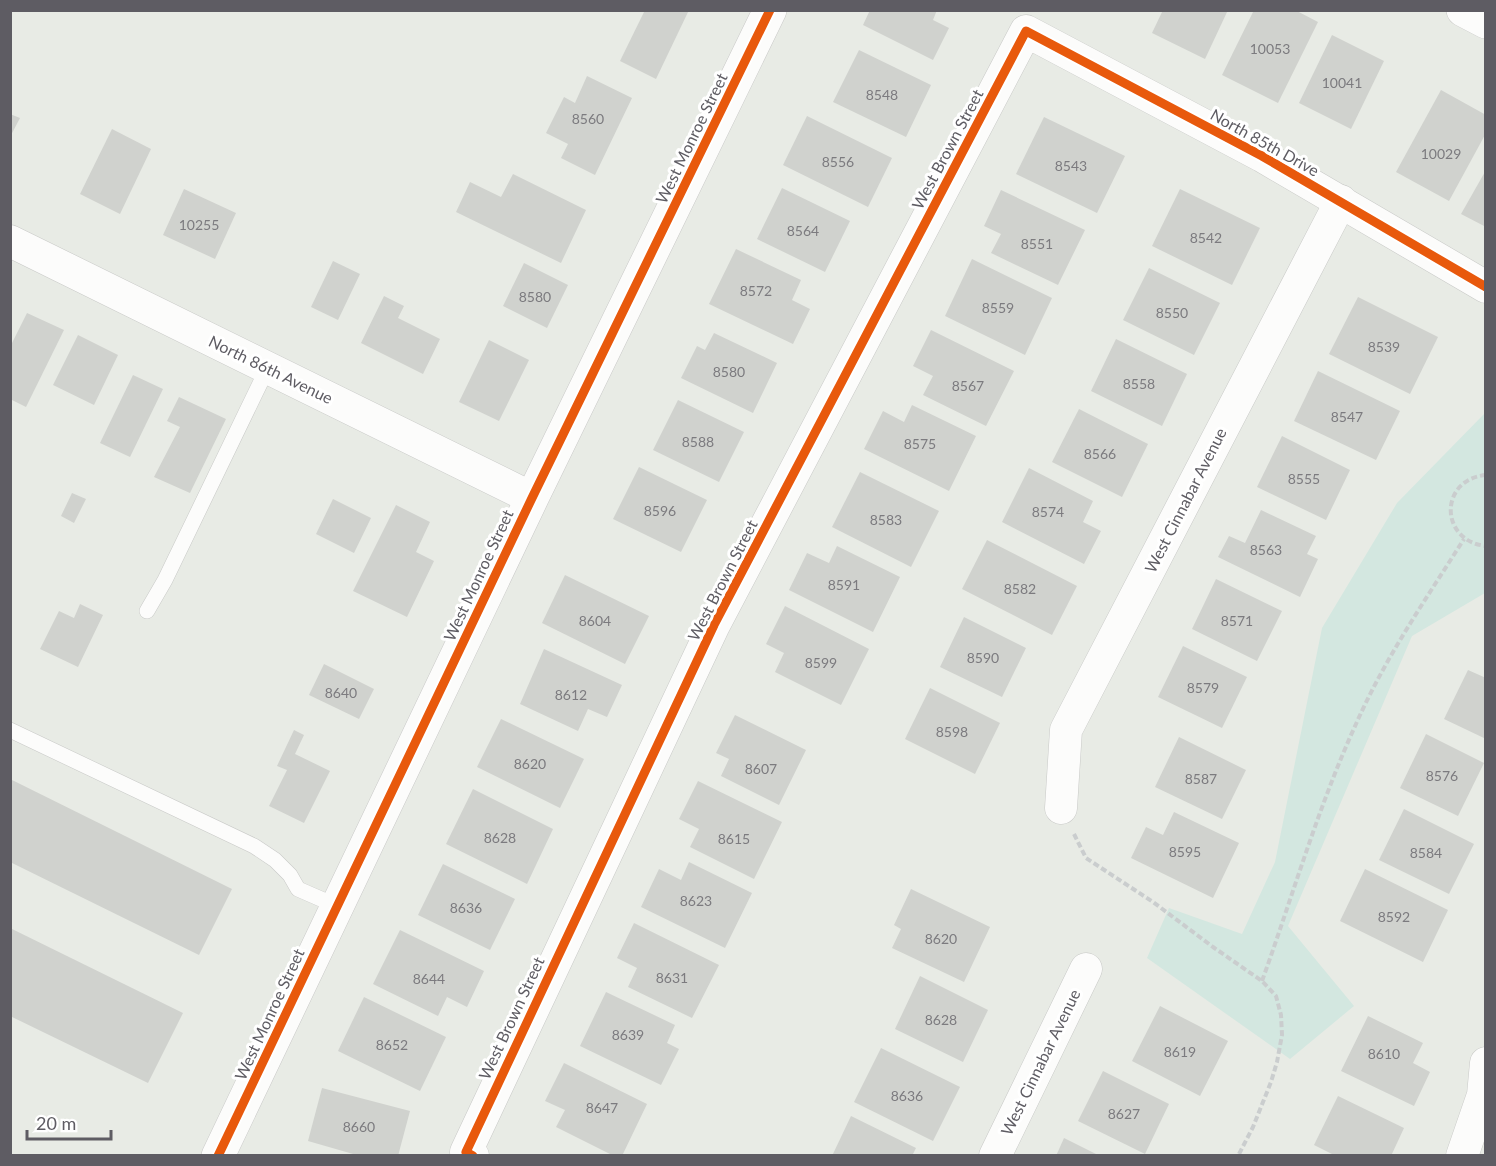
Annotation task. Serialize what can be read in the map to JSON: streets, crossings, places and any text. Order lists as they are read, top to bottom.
{
  "streets": {
    "street": [
      "West Monroe Street",
      "North 85th Drive",
      "West Brown Street",
      "North 86th Avenue",
      "West Cinnabar Avenue"
    ]
  },
  "crossings": [
    ["West Monroe Street", "North 86th Avenue"],
    ["North 85th Drive", "West Brown Street"],
    ["North 85th Drive", "West Cinnabar Avenue"]
  ],
  "house_numbers": [
    "10053",
    "10041",
    "8548",
    "8560",
    "10029",
    "8556",
    "8543",
    "10255",
    "8564",
    "8542",
    "8551",
    "8572",
    "8580",
    "8559",
    "8550",
    "8539",
    "8580",
    "8558",
    "8567",
    "8547",
    "8588",
    "8575",
    "8566",
    "8555",
    "8596",
    "8574",
    "8583",
    "8563",
    "8591",
    "8582",
    "8604",
    "8571",
    "8590",
    "8599",
    "8579",
    "8640",
    "8612",
    "8598",
    "8620",
    "8607",
    "8576",
    "8587",
    "8628",
    "8615",
    "8595",
    "8584",
    "8623",
    "8636",
    "8592",
    "8620",
    "8631",
    "8644",
    "8628",
    "8639",
    "8652",
    "8619",
    "8610",
    "8636",
    "8647",
    "8627",
    "8660"
  ],
  "scale_bar": "20 m"
}
